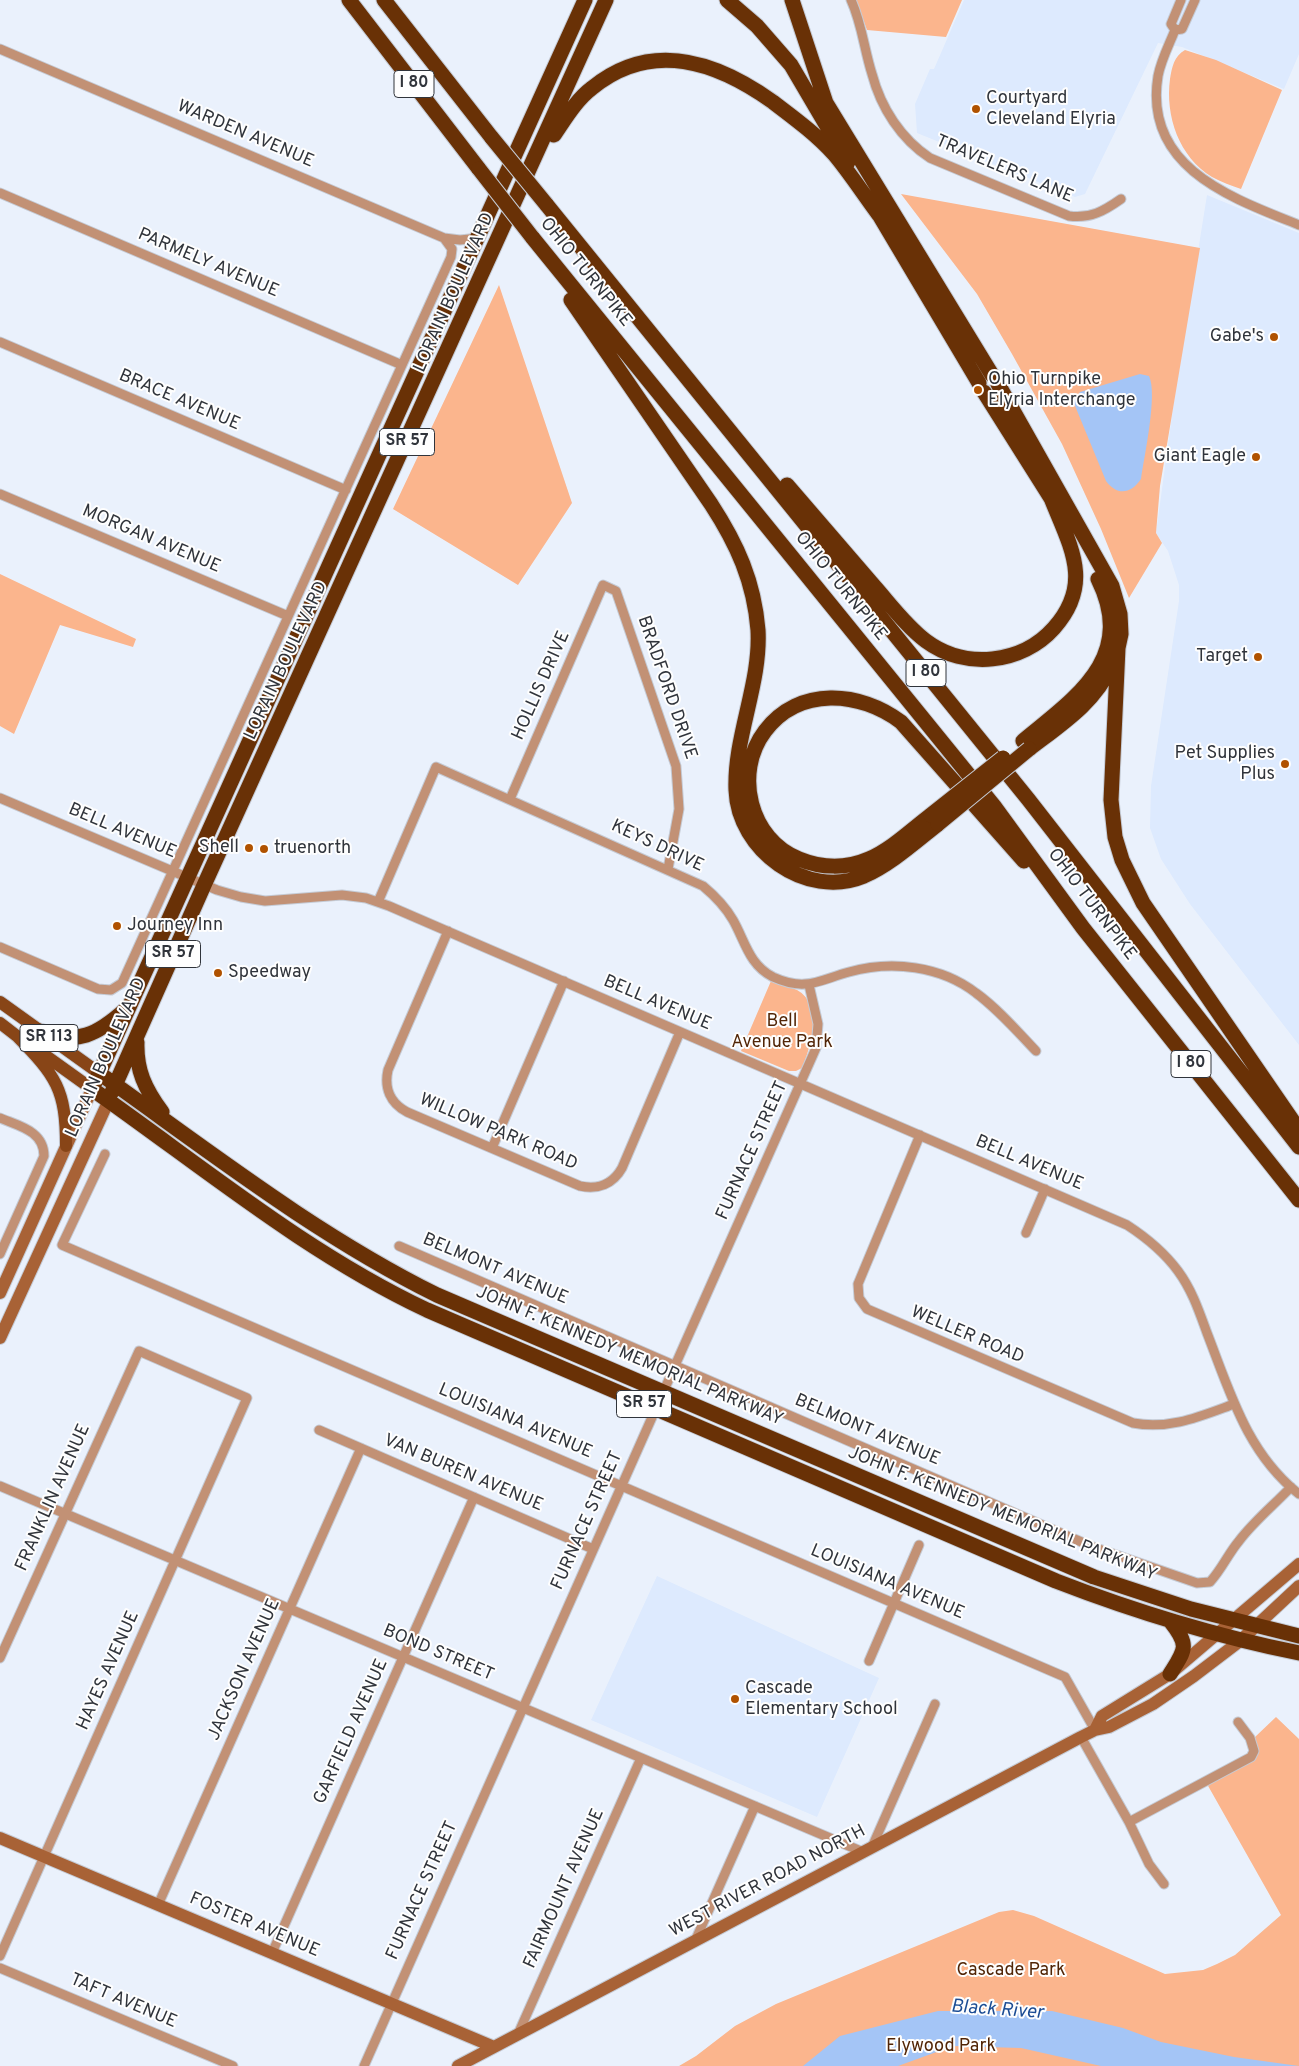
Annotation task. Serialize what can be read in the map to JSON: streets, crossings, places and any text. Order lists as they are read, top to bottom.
{
  "streets": {
    "highway": [
      "I 80",
      "OHIO TURNPIKE",
      "LORAIN BOULEVARD",
      "SR 57",
      "SR 113",
      "JOHN F. KENNEDY MEMORIAL PARKWAY"
    ],
    "street": [
      "WARDEN AVENUE",
      "TRAVELERS LANE",
      "PARMELY AVENUE",
      "BRACE AVENUE",
      "MORGAN AVENUE",
      "HOLLIS DRIVE",
      "BRADFORD DRIVE",
      "BELL AVENUE",
      "KEYS DRIVE",
      "WILLOW PARK ROAD",
      "FURNACE STREET",
      "BELMONT AVENUE",
      "WELLER ROAD",
      "LOUISIANA AVENUE",
      "VAN BUREN AVENUE",
      "FRANKLIN AVENUE",
      "BOND STREET",
      "JACKSON AVENUE",
      "HAYES AVENUE",
      "GARFIELD AVENUE",
      "WEST RIVER ROAD NORTH",
      "FAIRMOUNT AVENUE",
      "FOSTER AVENUE",
      "TAFT AVENUE"
    ]
  },
  "crossings": [
    ["WARDEN AVENUE", "LORAIN BOULEVARD"],
    ["PARMELY AVENUE", "LORAIN BOULEVARD"],
    ["LORAIN BOULEVARD", "BRACE AVENUE"],
    ["LORAIN BOULEVARD", "SR 57"],
    ["LORAIN BOULEVARD", "MORGAN AVENUE"],
    ["LORAIN BOULEVARD", "BELL AVENUE"],
    ["LORAIN BOULEVARD", "JOHN F. KENNEDY MEMORIAL PARKWAY"],
    ["SR 57", "JOHN F. KENNEDY MEMORIAL PARKWAY"],
    ["HOLLIS DRIVE", "BRADFORD DRIVE"],
    ["HOLLIS DRIVE", "KEYS DRIVE"],
    ["BRADFORD DRIVE", "KEYS DRIVE"],
    ["BELL AVENUE", "KEYS DRIVE"],
    ["BELL AVENUE", "WILLOW PARK ROAD"],
    ["BELL AVENUE", "FURNACE STREET"],
    ["BELL AVENUE", "BELMONT AVENUE"],
    ["BELL AVENUE", "WELLER ROAD"],
    ["KEYS DRIVE", "FURNACE STREET"],
    ["FURNACE STREET", "BELMONT AVENUE"],
    ["FURNACE STREET", "JOHN F. KENNEDY MEMORIAL PARKWAY"],
    ["FURNACE STREET", "LOUISIANA AVENUE"],
    ["FURNACE STREET", "VAN BUREN AVENUE"],
    ["FURNACE STREET", "BOND STREET"],
    ["FURNACE STREET", "FOSTER AVENUE"],
    ["JOHN F. KENNEDY MEMORIAL PARKWAY", "WEST RIVER ROAD NORTH"],
    ["LOUISIANA AVENUE", "WEST RIVER ROAD NORTH"],
    ["VAN BUREN AVENUE", "JACKSON AVENUE"],
    ["VAN BUREN AVENUE", "GARFIELD AVENUE"],
    ["FRANKLIN AVENUE", "BOND STREET"],
    ["FRANKLIN AVENUE", "HAYES AVENUE"],
    ["BOND STREET", "JACKSON AVENUE"],
    ["BOND STREET", "HAYES AVENUE"],
    ["BOND STREET", "GARFIELD AVENUE"],
    ["BOND STREET", "WEST RIVER ROAD NORTH"],
    ["BOND STREET", "FAIRMOUNT AVENUE"],
    ["JACKSON AVENUE", "FOSTER AVENUE"],
    ["HAYES AVENUE", "FOSTER AVENUE"],
    ["GARFIELD AVENUE", "FOSTER AVENUE"],
    ["WEST RIVER ROAD NORTH", "FAIRMOUNT AVENUE"],
    ["WEST RIVER ROAD NORTH", "FOSTER AVENUE"]
  ],
  "water": ["Black River"],
  "parks": ["Bell Avenue Park", "Cascade Park", "Elywood Park"],
  "places": [
    "Courtyard Cleveland Elyria",
    "Gabe's",
    "Ohio Turnpike Elyria Interchange",
    "Giant Eagle",
    "Target",
    "Pet Supplies Plus",
    "Shell",
    "truenorth",
    "Journey Inn",
    "Speedway",
    "Cascade Elementary School"
  ]
}
